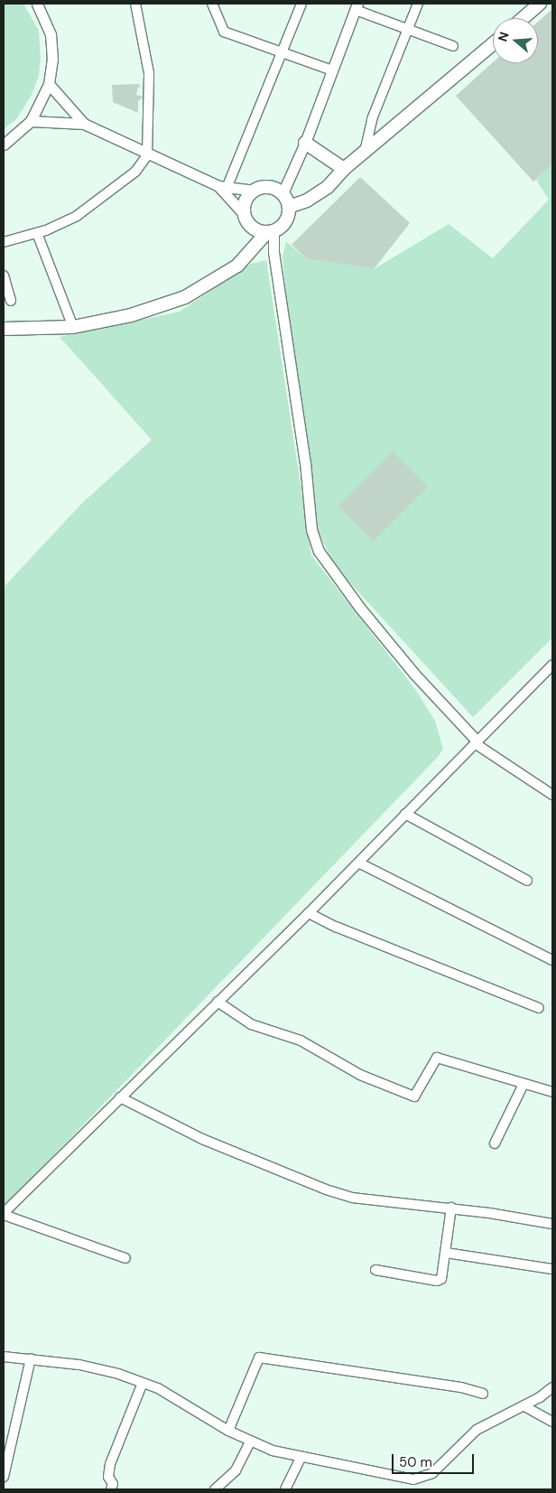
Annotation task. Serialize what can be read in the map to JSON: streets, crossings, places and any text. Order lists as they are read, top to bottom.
{
  "scale_bar": "50 m",
  "north": "left"
}
